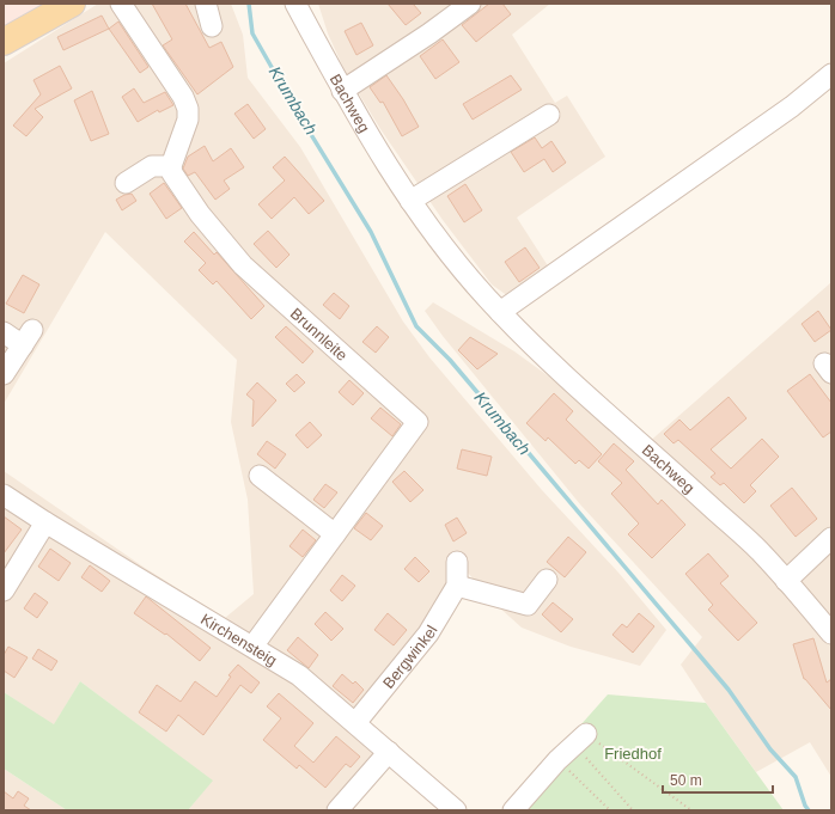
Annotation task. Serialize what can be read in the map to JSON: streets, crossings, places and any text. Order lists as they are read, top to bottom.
{
  "streets": {
    "street": [
      "Bachweg",
      "Brunnleite",
      "Kirchensteig",
      "Bergwinkel"
    ]
  },
  "crossings": [
    ["Brunnleite", "Kirchensteig"],
    ["Kirchensteig", "Bergwinkel"]
  ],
  "water": ["Krumbach"],
  "parks": ["Friedhof"],
  "scale_bar": "50 m"
}
